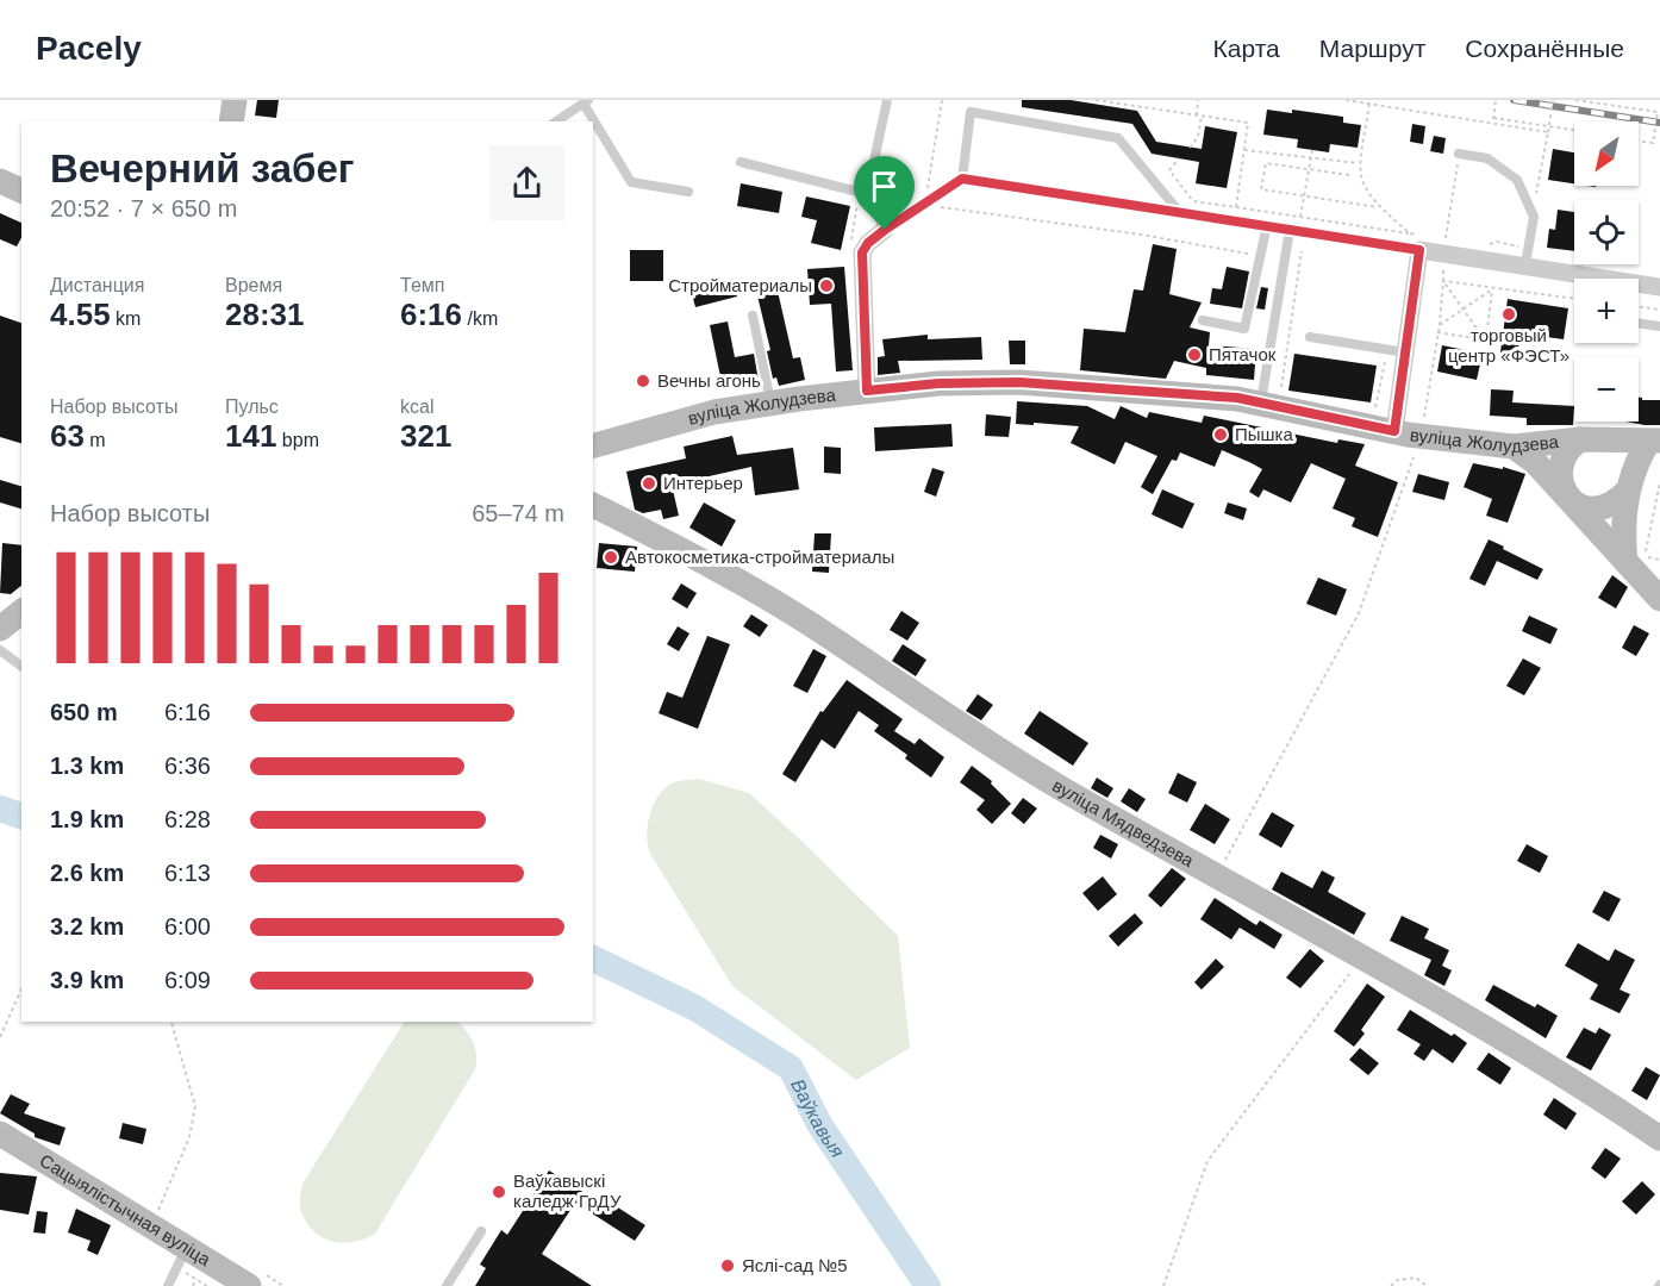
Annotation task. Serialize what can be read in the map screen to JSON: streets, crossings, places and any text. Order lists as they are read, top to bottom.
{
  "streets": {
    "street": ["вуліца Жолудзева", "вуліца Мядведзева", "Сацыялістычная вуліца"]
  },
  "water": ["Ваўкавыя"],
  "places": [
    "Стройматериалы",
    "торговый центр «ФЭСТ»",
    "Пятачок",
    "Вечны агонь",
    "Пышка",
    "Интерьер",
    "Автокосметика-стройматериалы",
    "Ваўкавыскі каледж ГрДУ",
    "Яслі-сад №5"
  ],
  "north": "bottom left",
  "page": {
    "header": "Pacely",
    "nav": ["Карта", "Маршрут", "Сохранённые"],
    "map_buttons": ["+", "−"],
    "heading": ["Вечерний забег", "20:52 · 7 × 650 m"],
    "stats": [
      ["Дистанция", "4.55 km"],
      ["Время", "28:31"],
      ["Темп", "6:16 /km"],
      ["Набор высоты", "63 m"],
      ["Пульс", "141 bpm"],
      ["kcal", "321"]
    ],
    "chart": ["Набор высоты", "65–74 m"],
    "list": [
      {
        "name": "650 m",
        "note": "6:16"
      },
      {
        "name": "1.3 km",
        "note": "6:36"
      },
      {
        "name": "1.9 km",
        "note": "6:28"
      },
      {
        "name": "2.6 km",
        "note": "6:13"
      },
      {
        "name": "3.2 km",
        "note": "6:00"
      },
      {
        "name": "3.9 km",
        "note": "6:09"
      }
    ]
  }
}
